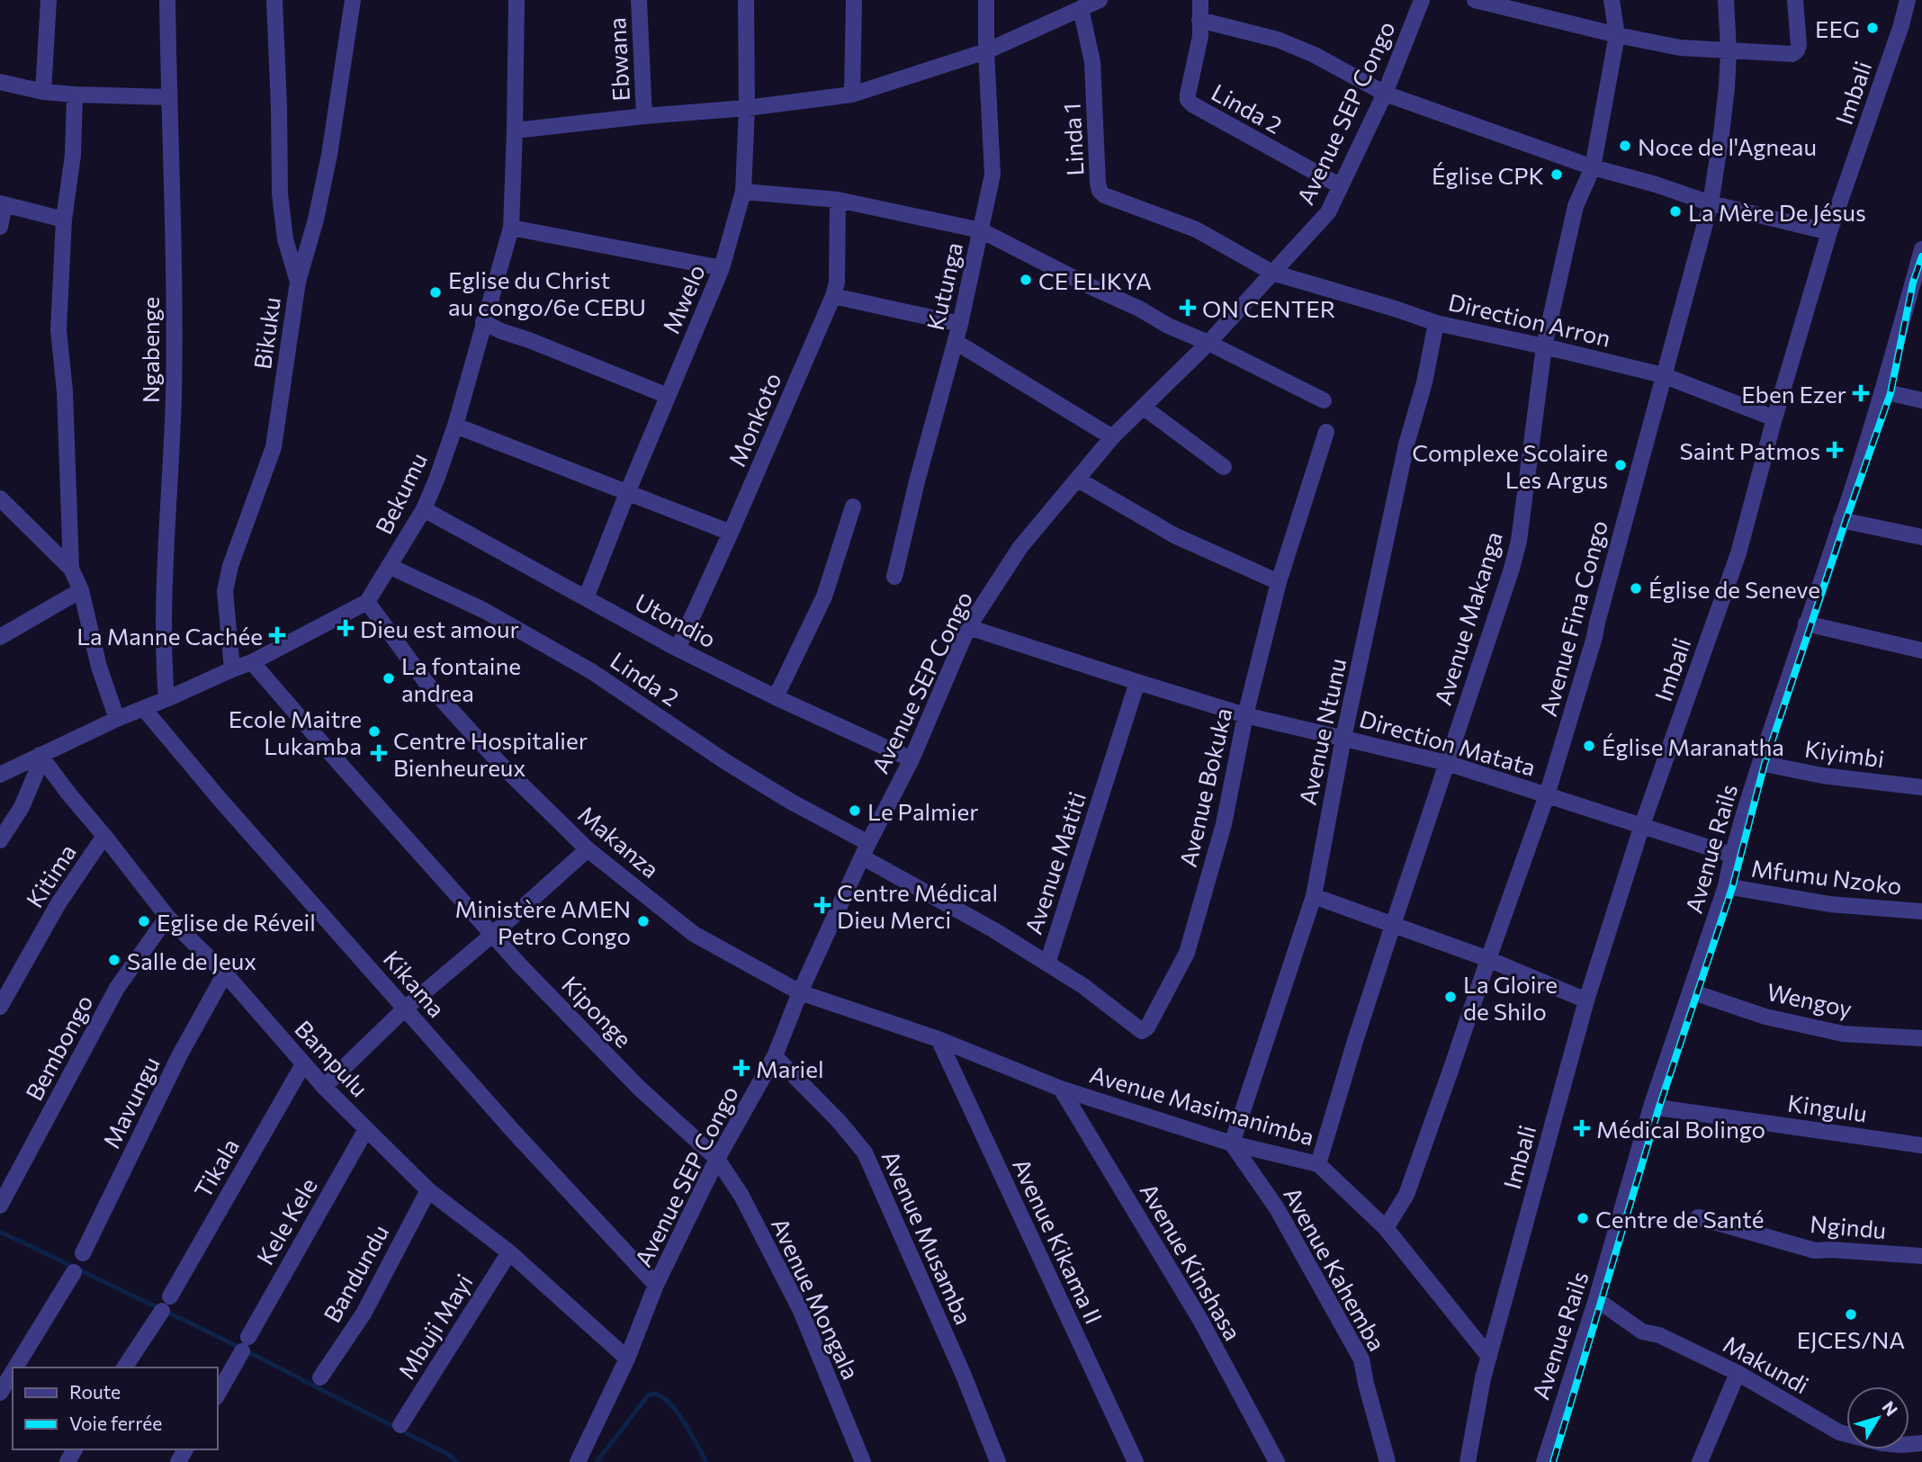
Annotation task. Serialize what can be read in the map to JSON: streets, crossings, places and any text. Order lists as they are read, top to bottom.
{
  "streets": {
    "street": [
      "Ebwana",
      "Imbali",
      "Linda 2",
      "Avenue SEP Congo",
      "Linda 1",
      "Kutunga",
      "Mwelo",
      "Direction Arron",
      "Bikuku",
      "Ngabenge",
      "Monkoto",
      "Bekumu",
      "Avenue Makanga",
      "Avenue Fina Congo",
      "Utondio",
      "Avenue Ntunu",
      "Direction Matata",
      "Kiyimbi",
      "Avenue Bokuka",
      "Makanza",
      "Avenue Rails",
      "Avenue Matiti",
      "Kitima",
      "Mfumu Nzoko",
      "Kikama",
      "Wengoy",
      "Kiponge",
      "Bembongo",
      "Bampulu",
      "Mavungu",
      "Avenue Masimanimba",
      "Kingulu",
      "Tikala",
      "Kele Kele",
      "Ngindu",
      "Avenue Musamba",
      "Avenue Kikama II",
      "Avenue Kinshasa",
      "Avenue Kahemba",
      "Bandundu",
      "Avenue Mongala",
      "Mbuji Mayi",
      "Makundi"
    ]
  },
  "crossings": [
    ["Imbali", "Direction Arron"],
    ["Imbali", "Direction Matata"],
    ["Imbali", "Avenue Masimanimba"],
    ["Linda 2", "Avenue SEP Congo"],
    ["Linda 2", "Bekumu"],
    ["Linda 2", "Avenue Matiti"],
    ["Avenue SEP Congo", "Linda 1"],
    ["Avenue SEP Congo", "Direction Arron"],
    ["Avenue SEP Congo", "Utondio"],
    ["Avenue SEP Congo", "Direction Matata"],
    ["Avenue SEP Congo", "Makanza"],
    ["Avenue SEP Congo", "Avenue Matiti"],
    ["Avenue SEP Congo", "Kikama"],
    ["Avenue SEP Congo", "Kiponge"],
    ["Avenue SEP Congo", "Bampulu"],
    ["Avenue SEP Congo", "Avenue Masimanimba"],
    ["Avenue SEP Congo", "Avenue Musamba"],
    ["Avenue SEP Congo", "Avenue Mongala"],
    ["Linda 1", "Direction Arron"],
    ["Mwelo", "Utondio"],
    ["Direction Arron", "Avenue Makanga"],
    ["Direction Arron", "Avenue Fina Congo"],
    ["Direction Arron", "Avenue Ntunu"],
    ["Monkoto", "Utondio"],
    ["Bekumu", "Utondio"],
    ["Bekumu", "Makanza"],
    ["Avenue Makanga", "Direction Matata"],
    ["Avenue Makanga", "Avenue Masimanimba"],
    ["Avenue Fina Congo", "Direction Matata"],
    ["Avenue Fina Congo", "Avenue Masimanimba"],
    ["Avenue Ntunu", "Direction Matata"],
    ["Avenue Ntunu", "Avenue Masimanimba"],
    ["Avenue Ntunu", "Avenue Kahemba"],
    ["Direction Matata", "Avenue Bokuka"],
    ["Direction Matata", "Avenue Rails"],
    ["Direction Matata", "Avenue Matiti"],
    ["Kiyimbi", "Avenue Rails"],
    ["Avenue Bokuka", "Avenue Matiti"],
    ["Makanza", "Avenue Masimanimba"],
    ["Avenue Rails", "Mfumu Nzoko"],
    ["Avenue Rails", "Wengoy"],
    ["Avenue Rails", "Kingulu"],
    ["Avenue Rails", "Makundi"],
    ["Kitima", "Bampulu"],
    ["Kiponge", "Avenue Mongala"],
    ["Bembongo", "Bampulu"],
    ["Bampulu", "Mavungu"],
    ["Bampulu", "Tikala"],
    ["Bampulu", "Kele Kele"],
    ["Bampulu", "Bandundu"],
    ["Bampulu", "Mbuji Mayi"],
    ["Avenue Masimanimba", "Avenue Kikama II"],
    ["Avenue Masimanimba", "Avenue Kinshasa"],
    ["Avenue Masimanimba", "Avenue Kahemba"]
  ],
  "places": {
    "other": [
      "EEG",
      "Noce de l'Agneau",
      "Église CPK",
      "La Mère De Jésus",
      "CE ELIKYA",
      "Eglise du Christ au congo/6e CEBU",
      "Complexe Scolaire Les Argus",
      "Église de Seneve",
      "La fontaine andrea",
      "Ecole Maitre Lukamba",
      "Église Maranatha",
      "Le Palmier",
      "Eglise de Réveil",
      "Ministère AMEN Petro Congo",
      "Salle de Jeux",
      "La Gloire de Shilo",
      "Centre de Santé",
      "EJCES/NA"
    ],
    "health": [
      "ON CENTER",
      "Eben Ezer",
      "Saint Patmos",
      "Dieu est amour",
      "La Manne Cachée",
      "Centre Hospitalier Bienheureux",
      "Centre Médical Dieu Merci",
      "Mariel",
      "Médical Bolingo"
    ]
  },
  "legend": ["Route", "Voie ferrée"],
  "north": "top right"
}
